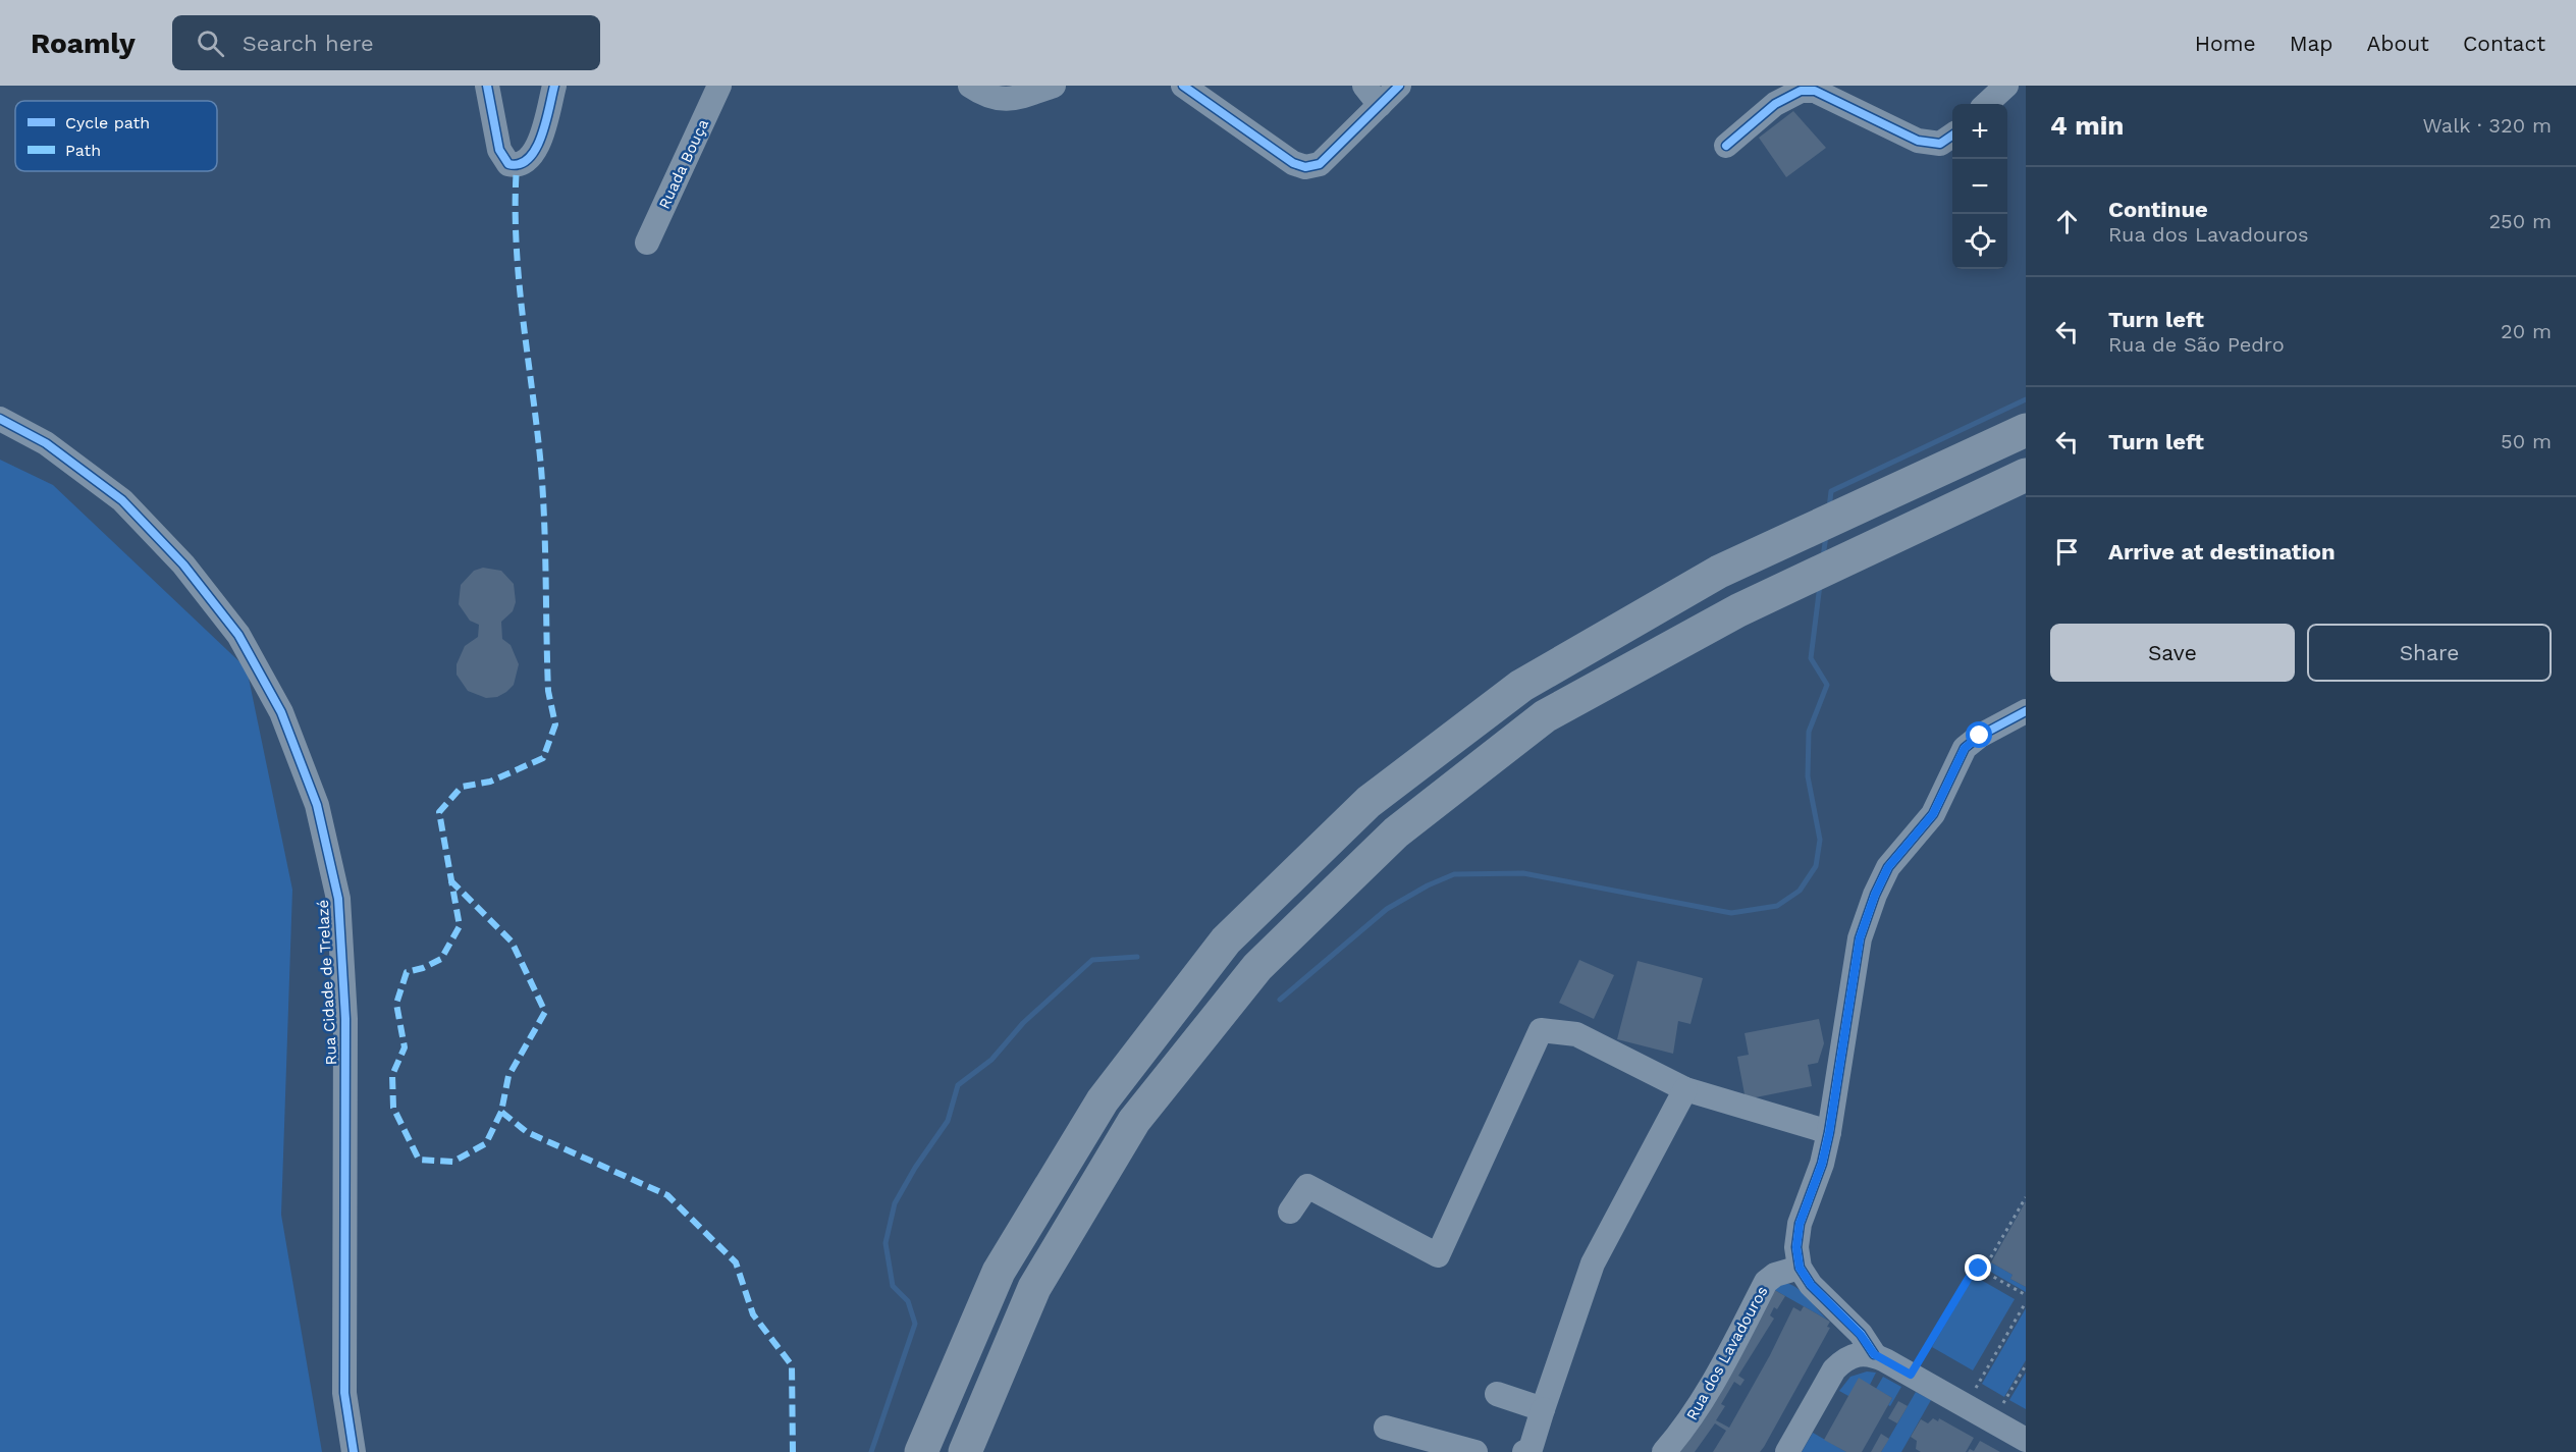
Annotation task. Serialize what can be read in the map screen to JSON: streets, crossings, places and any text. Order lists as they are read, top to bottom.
{
  "streets": {
    "street": ["Ruada Bouça", "Rua Cidade de Trelazé", "Rua dos Lavadouros"]
  },
  "legend": ["Cycle path", "Path"],
  "page": {
    "header": "Roamly",
    "search": "Search here",
    "nav": [
      "Home",
      "Map",
      "About",
      "Contact"
    ],
    "heading": ["4 min", "Walk · 320 m"],
    "map_buttons": ["+", "−"],
    "list": [
      ["Continue", "Rua dos Lavadouros", "250 m"],
      ["Turn left", "Rua de São Pedro", "20 m"],
      ["Turn left", "50 m"],
      "Arrive at destination"
    ],
    "buttons": ["Save", "Share"]
  }
}
